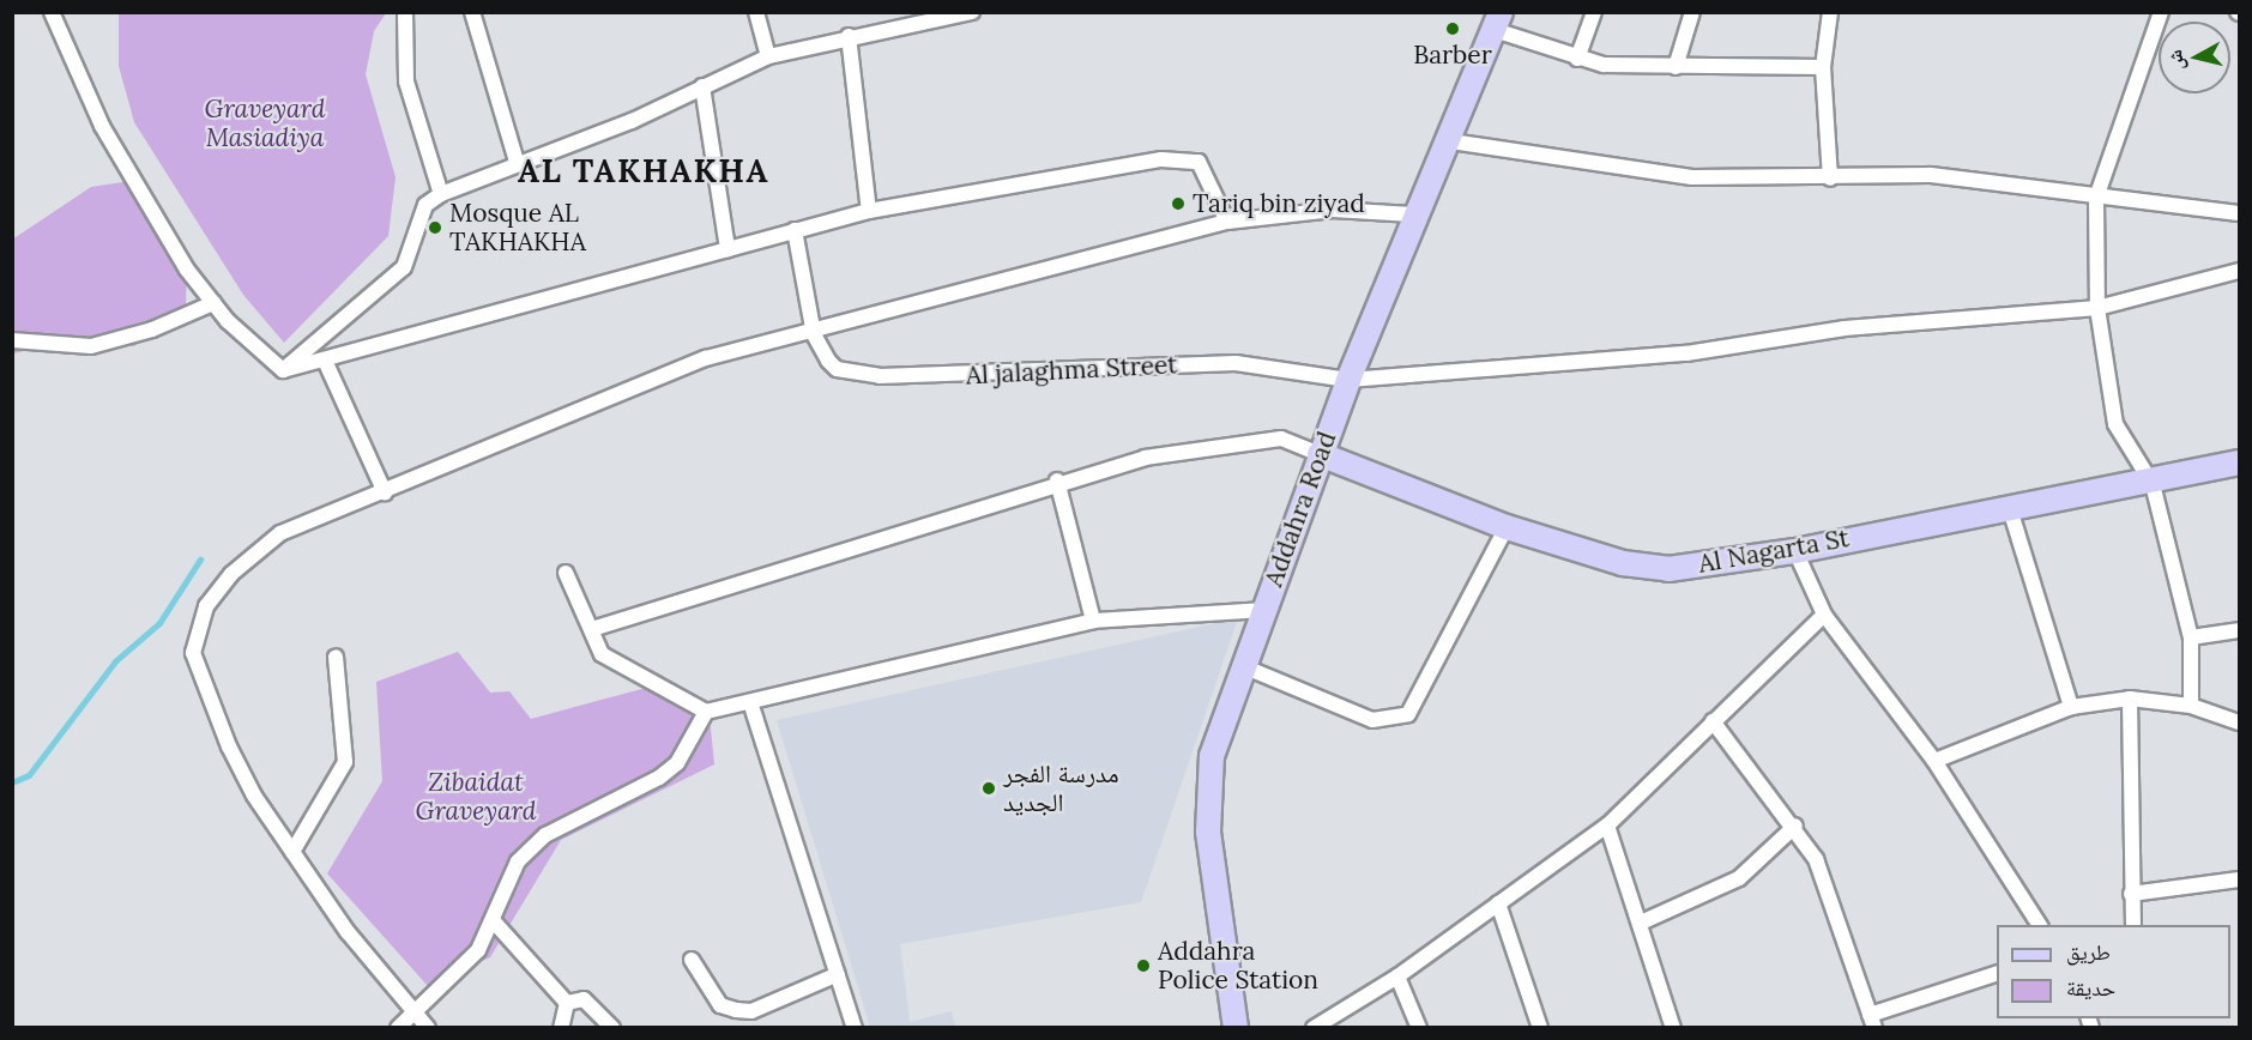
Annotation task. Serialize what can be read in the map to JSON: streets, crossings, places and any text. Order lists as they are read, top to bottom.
{
  "streets": {
    "main road": ["Addahra Road", "Al Nagarta St"],
    "street": ["Al jalaghma Street"]
  },
  "crossings": [
    ["Al jalaghma Street", "Addahra Road"],
    ["Addahra Road", "Al Nagarta St"]
  ],
  "districts": ["AL TAKHAKHA"],
  "parks": ["Graveyard Masiadiya", "Zibaidat Graveyard"],
  "places": [
    "Barber",
    "Tariq bin ziyad",
    "Mosque AL TAKHAKHA",
    "مدرسة الفجر الجديد",
    "Addahra Police Station"
  ],
  "legend": ["طريق", "حديقة"],
  "north": "left"
}
